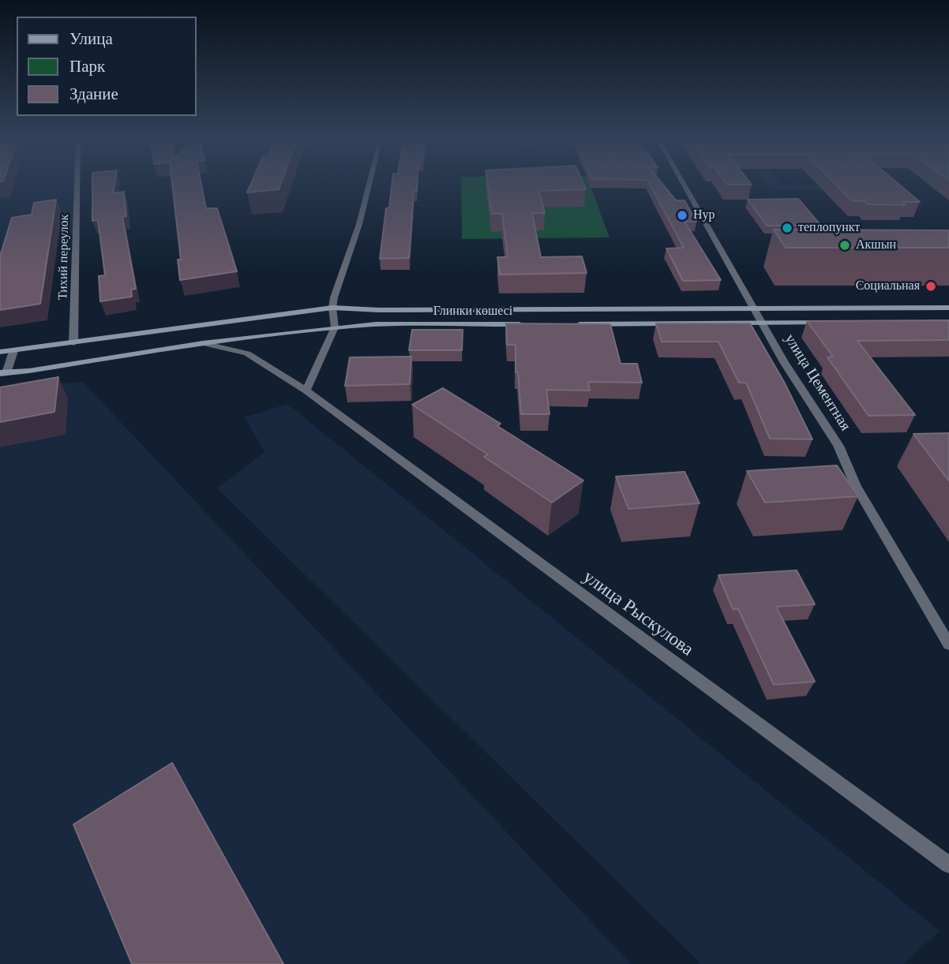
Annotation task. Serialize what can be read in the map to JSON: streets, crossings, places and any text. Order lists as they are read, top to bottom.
{
  "streets": {
    "main road": ["Глинки көшесі"],
    "street": ["Тихий переулок", "улица Цементная", "улица Рыскулова"]
  },
  "crossings": [
    ["Тихий переулок", "Глинки көшесі"],
    ["Глинки көшесі", "улица Цементная"],
    ["Глинки көшесі", "улица Рыскулова"]
  ],
  "places": [
    "Нур",
    "теплопункт",
    "Акшын",
    "Социальная"
  ],
  "legend": ["Улица", "Парк", "Здание"]
}
